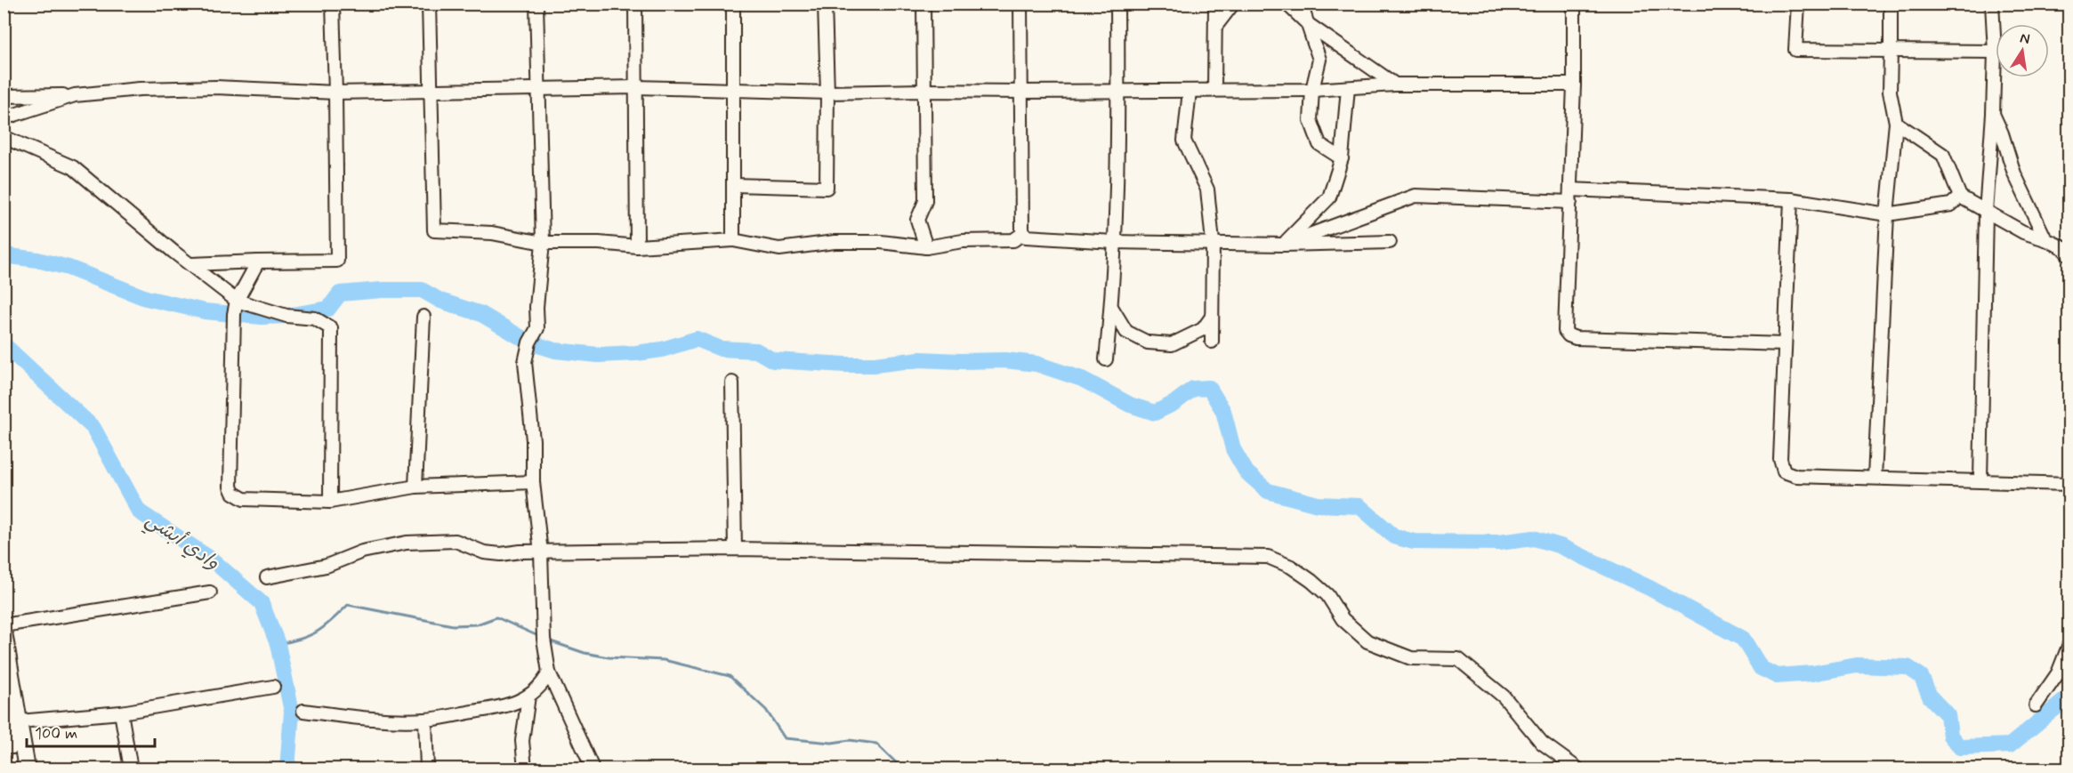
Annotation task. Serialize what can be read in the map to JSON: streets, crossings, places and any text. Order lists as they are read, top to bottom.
{
  "water": ["وادي أبشي"],
  "scale_bar": "100 m",
  "north": "top"
}
